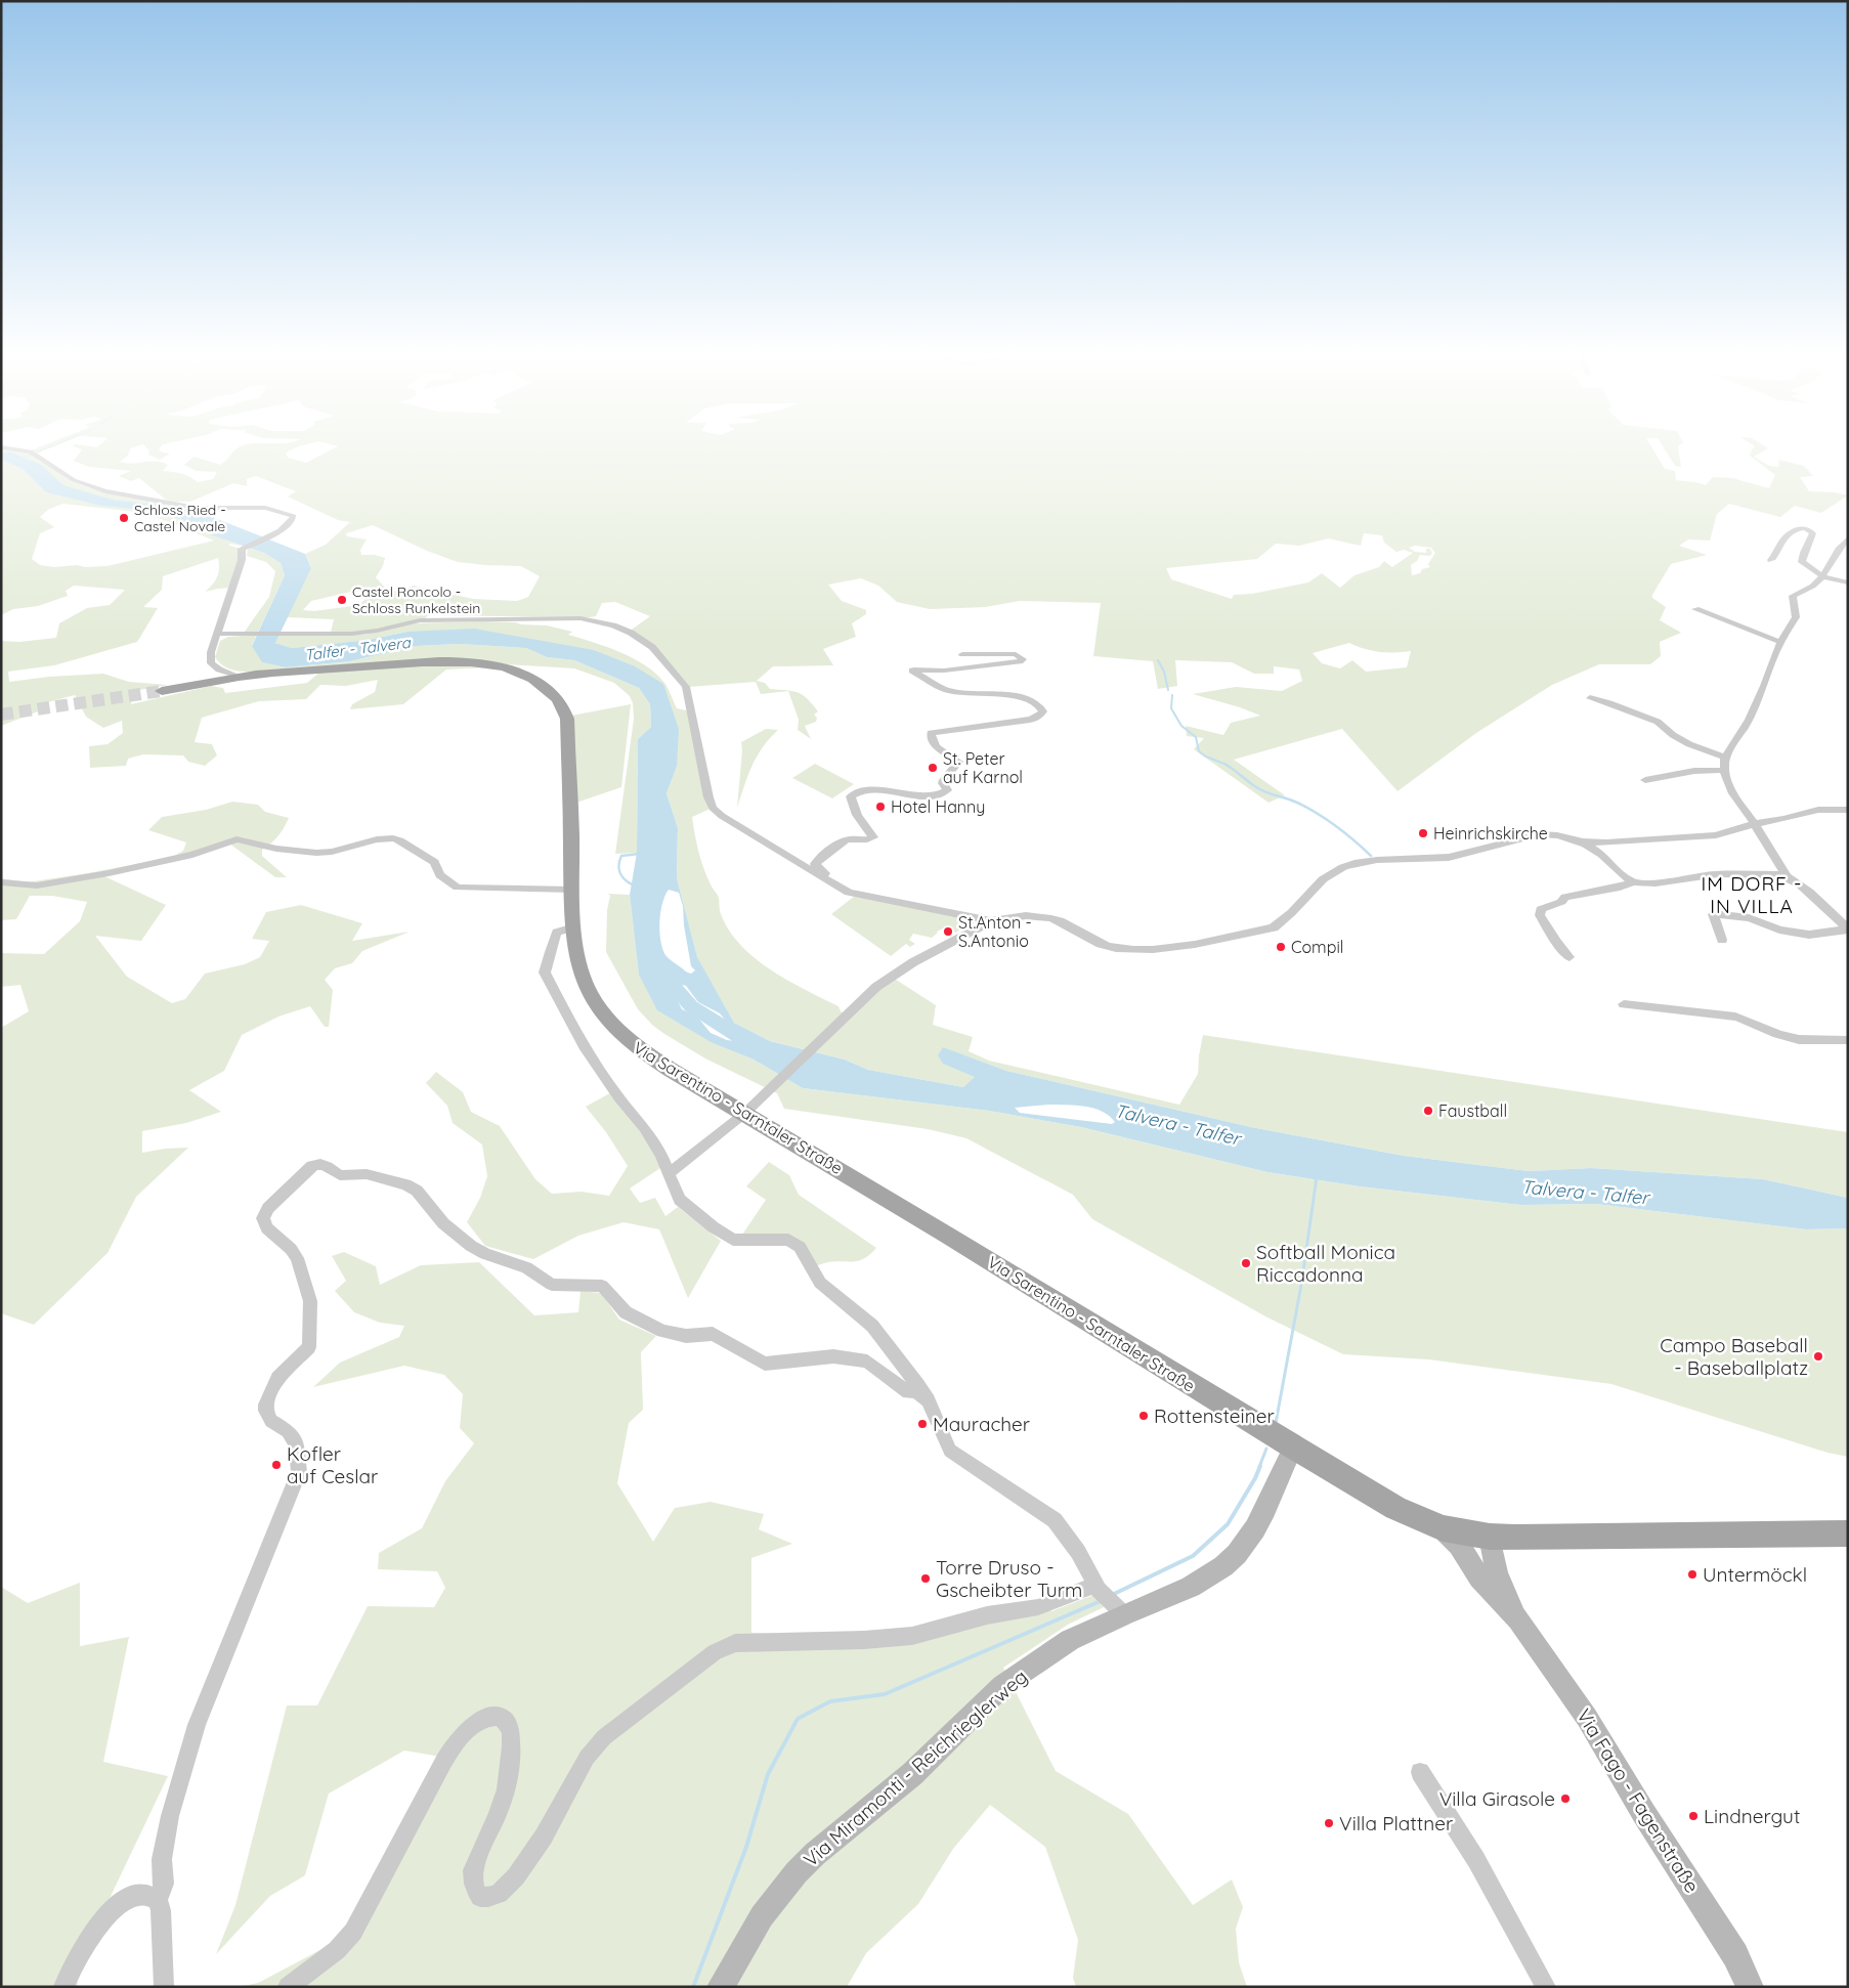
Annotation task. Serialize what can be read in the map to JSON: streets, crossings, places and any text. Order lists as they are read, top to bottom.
{
  "streets": {
    "main road": ["Via Sarentino - Sarntaler Straße", "Via Miramonti - Reichrieglerweg", "Via Fago - Fagenstraße"]
  },
  "crossings": [
    ["Via Sarentino - Sarntaler Straße", "Via Miramonti - Reichrieglerweg"],
    ["Via Sarentino - Sarntaler Straße", "Via Fago - Fagenstraße"]
  ],
  "districts": ["IM DORF - IN VILLA"],
  "water": ["Talfer - Talvera", "Talvera - Talfer"],
  "places": [
    "Schloss Ried - Castel Novale",
    "Castel Roncolo - Schloss Runkelstein",
    "St. Peter auf Karnol",
    "Hotel Hanny",
    "Heinrichskirche",
    "St.Anton - S.Antonio",
    "Compil",
    "Faustball",
    "Softball Monica Riccadonna",
    "Campo Baseball - Baseballplatz",
    "Rottensteiner",
    "Mauracher",
    "Kofler auf Ceslar",
    "Untermöckl",
    "Torre Druso - Gscheibter Turm",
    "Villa Girasole",
    "Lindnergut",
    "Villa Plattner"
  ]
}
